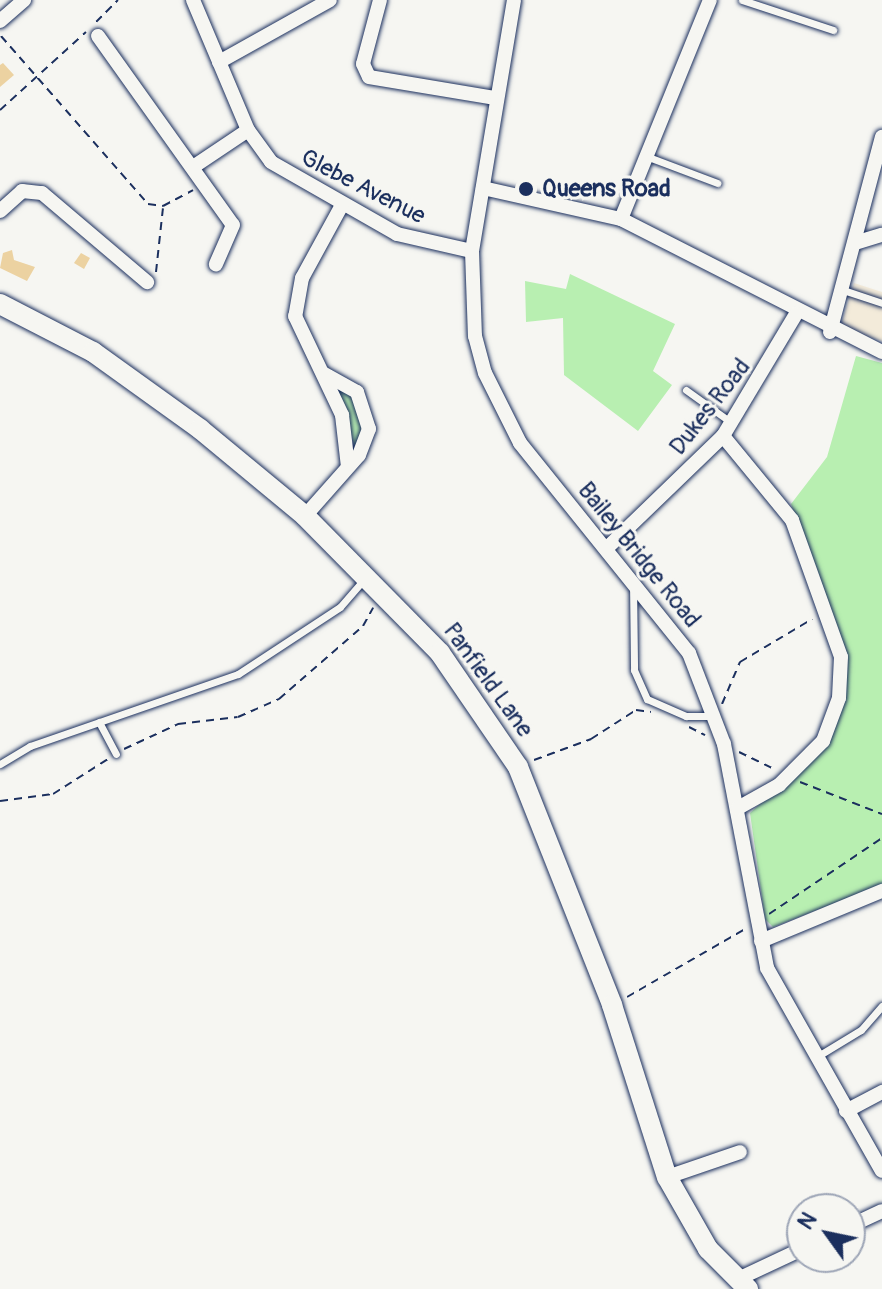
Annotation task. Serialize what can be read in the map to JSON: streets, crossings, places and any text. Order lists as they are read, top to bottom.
{
  "streets": {
    "street": [
      "Glebe Avenue",
      "Dukes Road",
      "Bailey Bridge Road",
      "Panfield Lane"
    ]
  },
  "crossings": [
    ["Glebe Avenue", "Bailey Bridge Road"],
    ["Dukes Road", "Bailey Bridge Road"]
  ],
  "places": ["Queens Road"],
  "north": "top left"
}
